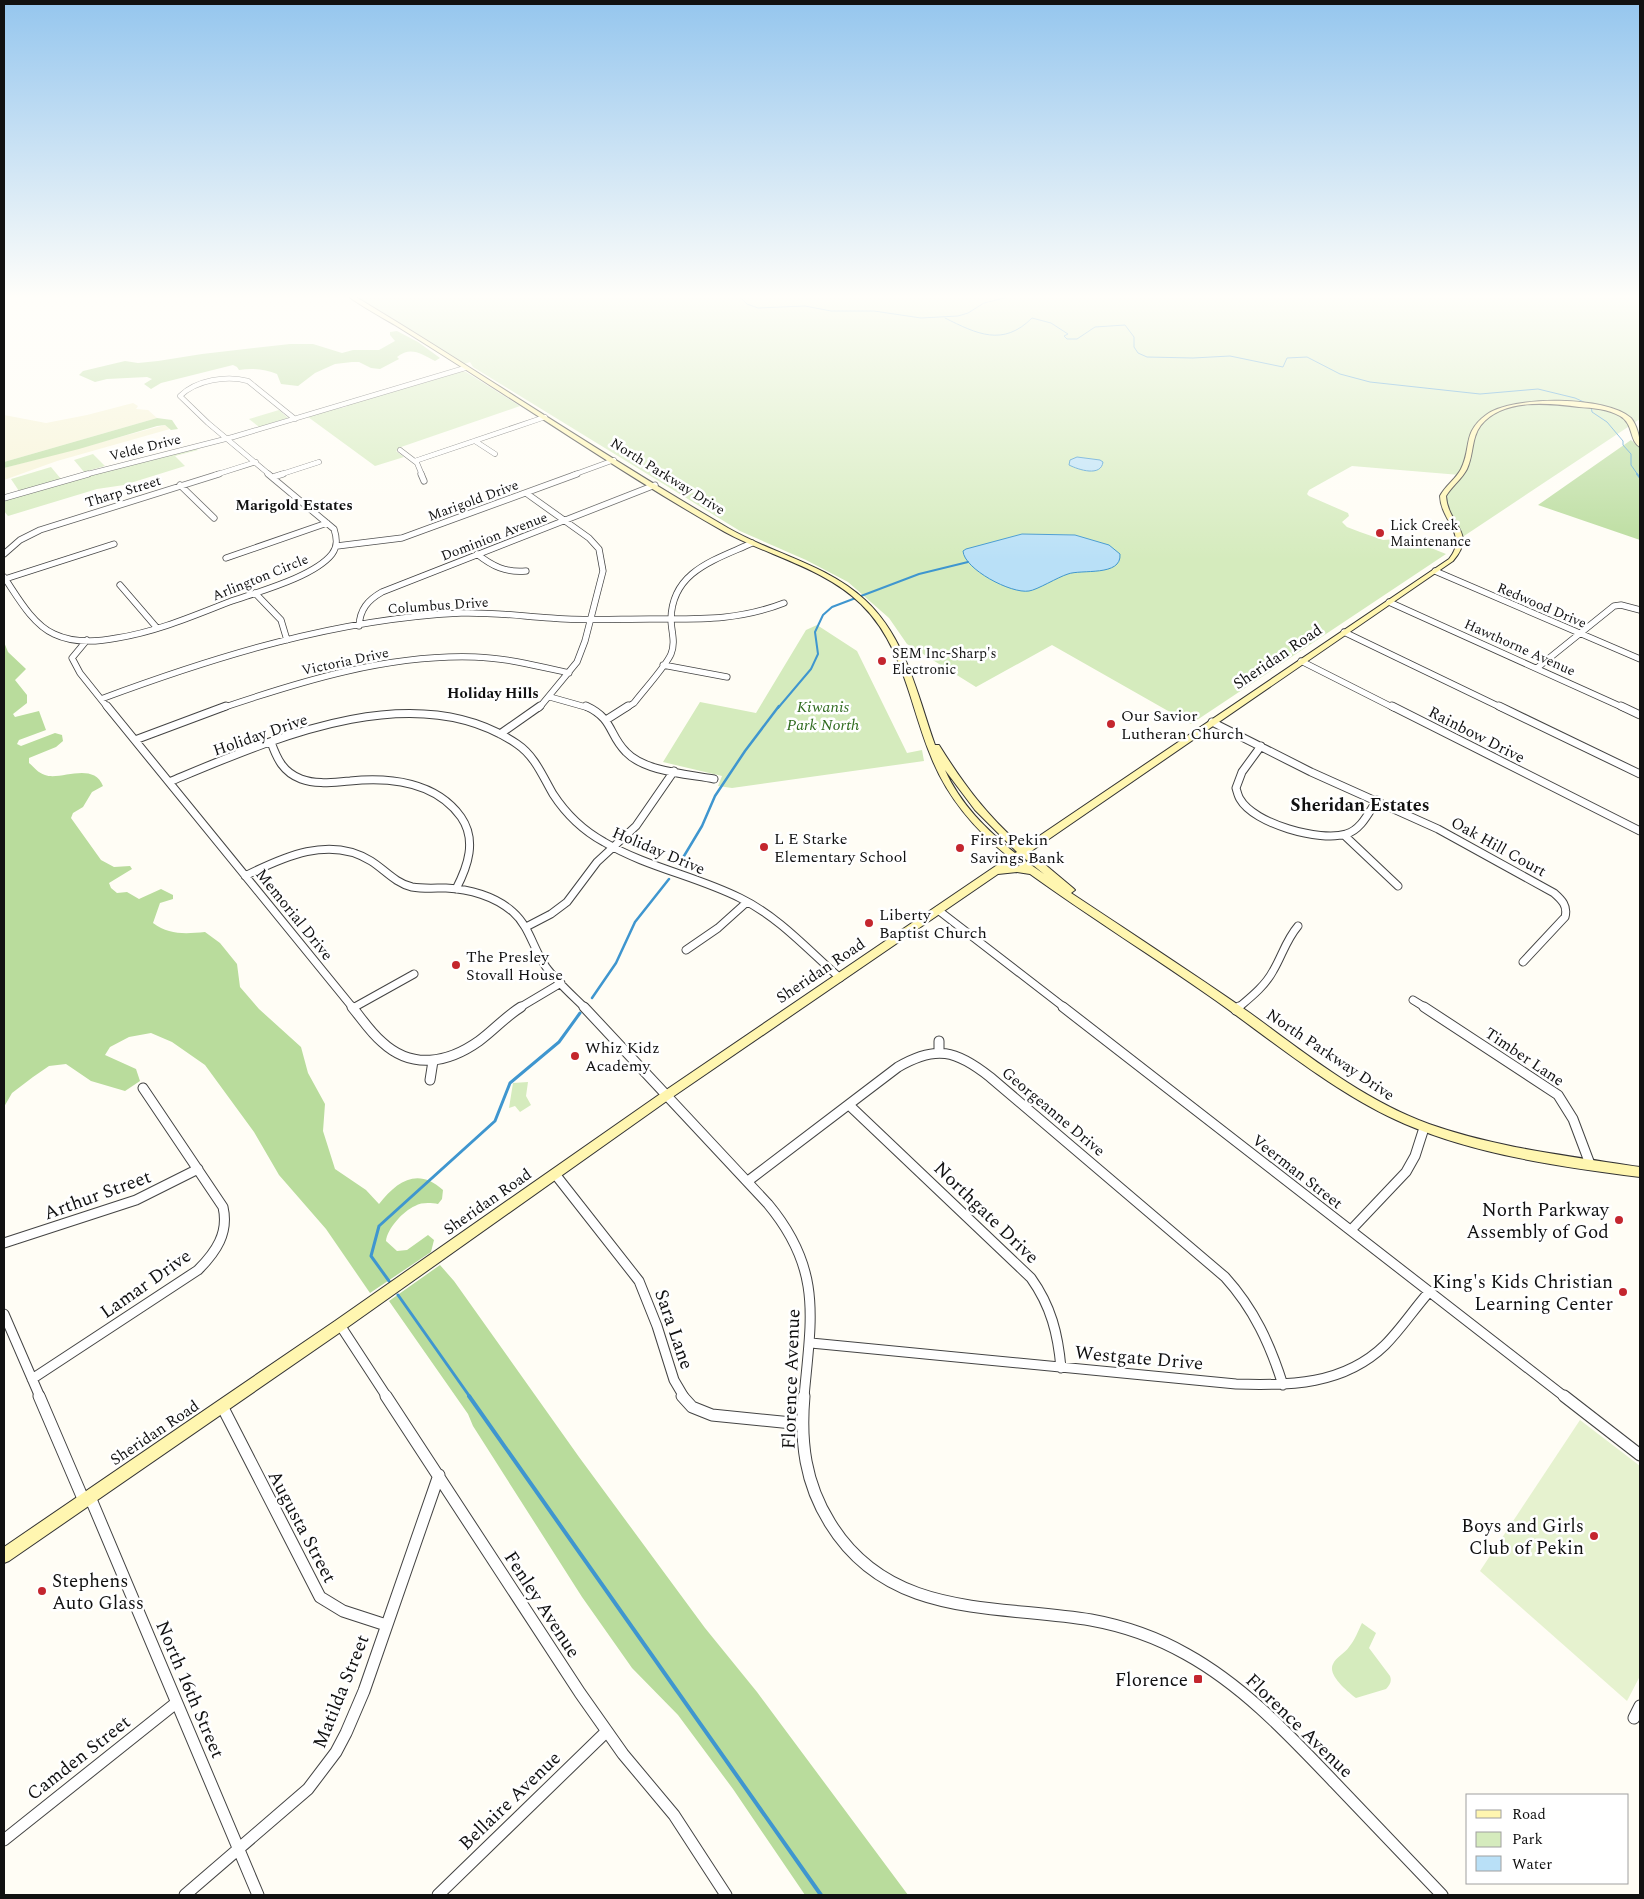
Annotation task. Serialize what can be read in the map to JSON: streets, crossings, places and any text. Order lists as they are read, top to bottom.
{
  "streets": {
    "main road": ["North Parkway Drive", "Sheridan Road"],
    "street": [
      "Velde Drive",
      "Tharp Street",
      "Marigold Drive",
      "Dominion Avenue",
      "Arlington Circle",
      "Columbus Drive",
      "Redwood Drive",
      "Hawthorne Avenue",
      "Victoria Drive",
      "Holiday Drive",
      "Rainbow Drive",
      "Oak Hill Court",
      "Memorial Drive",
      "Timber Lane",
      "Georgeanne Drive",
      "Veerman Street",
      "Arthur Street",
      "Northgate Drive",
      "Lamar Drive",
      "Sara Lane",
      "Westgate Drive",
      "Florence Avenue",
      "Augusta Street",
      "Fenley Avenue",
      "North 16th Street",
      "Matilda Street",
      "Camden Street",
      "Bellaire Avenue"
    ]
  },
  "crossings": [
    ["North Parkway Drive", "Marigold Drive"],
    ["North Parkway Drive", "Dominion Avenue"],
    ["North Parkway Drive", "Sheridan Road"],
    ["North Parkway Drive", "Timber Lane"],
    ["Marigold Drive", "Arlington Circle"],
    ["Dominion Avenue", "Columbus Drive"],
    ["Arlington Circle", "Memorial Drive"],
    ["Columbus Drive", "Memorial Drive"],
    ["Redwood Drive", "Sheridan Road"],
    ["Hawthorne Avenue", "Sheridan Road"],
    ["Sheridan Road", "Holiday Drive"],
    ["Sheridan Road", "Rainbow Drive"],
    ["Sheridan Road", "Oak Hill Court"],
    ["Sheridan Road", "Veerman Street"],
    ["Sheridan Road", "Sara Lane"],
    ["Sheridan Road", "Florence Avenue"],
    ["Sheridan Road", "Augusta Street"],
    ["Sheridan Road", "Fenley Avenue"],
    ["Sheridan Road", "North 16th Street"],
    ["Victoria Drive", "Memorial Drive"],
    ["Holiday Drive", "Memorial Drive"],
    ["Memorial Drive", "Florence Avenue"],
    ["Georgeanne Drive", "Westgate Drive"],
    ["Veerman Street", "Westgate Drive"],
    ["Arthur Street", "Lamar Drive"],
    ["Northgate Drive", "Westgate Drive"],
    ["Lamar Drive", "North 16th Street"],
    ["Sara Lane", "Florence Avenue"],
    ["Westgate Drive", "Florence Avenue"],
    ["Augusta Street", "Matilda Street"],
    ["Fenley Avenue", "Matilda Street"],
    ["Fenley Avenue", "Bellaire Avenue"],
    ["North 16th Street", "Matilda Street"],
    ["North 16th Street", "Camden Street"]
  ],
  "districts": ["Marigold Estates", "Holiday Hills", "Sheridan Estates"],
  "parks": ["Kiwanis Park North"],
  "places": {
    "other": [
      "Lick Creek Maintenance",
      "SEM Inc-Sharp's Electronic",
      "Our Savior Lutheran Church",
      "L E Starke Elementary School",
      "First Pekin Savings Bank",
      "Liberty Baptist Church",
      "The Presley Stovall House",
      "Whiz Kidz Academy",
      "North Parkway Assembly of God",
      "King's Kids Christian Learning Center",
      "Boys and Girls Club of Pekin",
      "Stephens Auto Glass"
    ],
    "transit": ["Florence"]
  },
  "legend": ["Road", "Park", "Water"]
}
